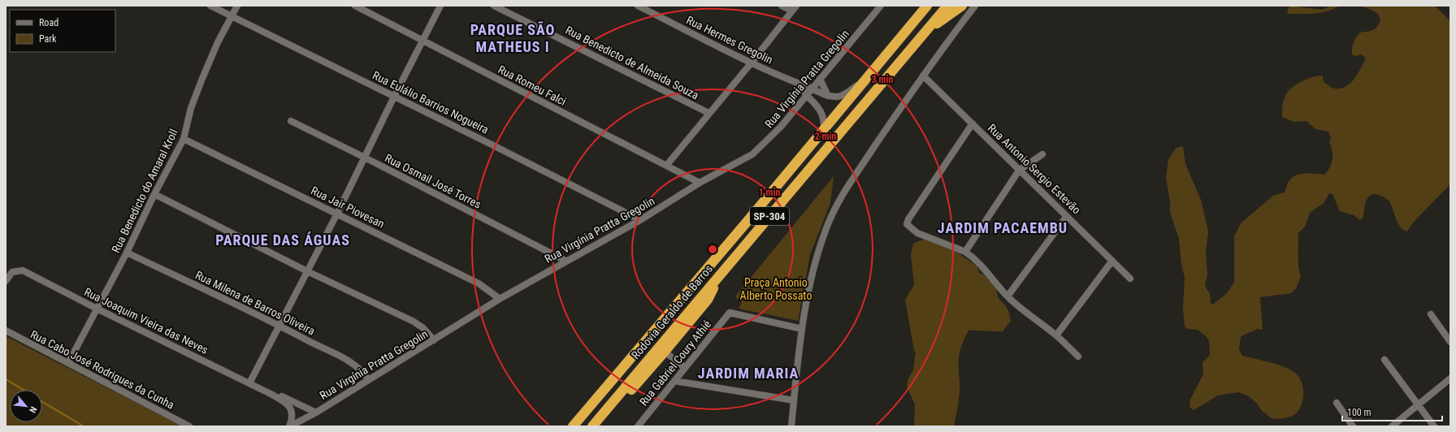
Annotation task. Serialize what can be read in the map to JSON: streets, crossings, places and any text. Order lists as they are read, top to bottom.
{
  "streets": {
    "highway": ["SP-304", "Rodovia Geraldo de Barros"],
    "street": [
      "Rua Hermes Gregolin",
      "Rua Benedicto de Almeida Souza",
      "Rua Virgínia Pratta Gregolin",
      "Rua Romeu Falci",
      "Rua Eulálio Barrios Nogueira",
      "Rua Antonio Sergio Estevão",
      "Rua Osmail José Torres",
      "Rua Benedicto do Amaral Kroll",
      "Rua Jair Piovesan",
      "Rua Milena de Barros Oliveira",
      "Rua Joaquim Vieira das Neves",
      "Rua Gabriel Coury Athié",
      "Rua Cabo José Rodrigues da Cunha"
    ]
  },
  "crossings": [
    ["Rua Hermes Gregolin", "Rua Virgínia Pratta Gregolin"],
    ["Rua Hermes Gregolin", "Rodovia Geraldo de Barros"],
    ["Rua Virgínia Pratta Gregolin", "Rua Romeu Falci"],
    ["Rua Virgínia Pratta Gregolin", "Rua Eulálio Barrios Nogueira"],
    ["Rua Virgínia Pratta Gregolin", "Rua Osmail José Torres"],
    ["Rua Virgínia Pratta Gregolin", "Rua Jair Piovesan"],
    ["Rua Virgínia Pratta Gregolin", "Rua Milena de Barros Oliveira"],
    ["Rua Virgínia Pratta Gregolin", "Rua Joaquim Vieira das Neves"],
    ["Rua Eulálio Barrios Nogueira", "Rua Benedicto do Amaral Kroll"],
    ["Rua Benedicto do Amaral Kroll", "Rua Jair Piovesan"],
    ["Rua Benedicto do Amaral Kroll", "Rua Milena de Barros Oliveira"],
    ["Rua Benedicto do Amaral Kroll", "Rua Joaquim Vieira das Neves"],
    ["Rua Benedicto do Amaral Kroll", "Rua Cabo José Rodrigues da Cunha"]
  ],
  "districts": [
    "PARQUE SÃO MATHEUS I",
    "JARDIM PACAEMBU",
    "PARQUE DAS ÁGUAS",
    "JARDIM MARIA"
  ],
  "parks": ["Praça Antonio Alberto Possato"],
  "legend": ["Road", "Park"],
  "scale_bar": "100 m",
  "north": "bottom right",
  "rings": ["3 min", "2 min", "1 min"]
}
